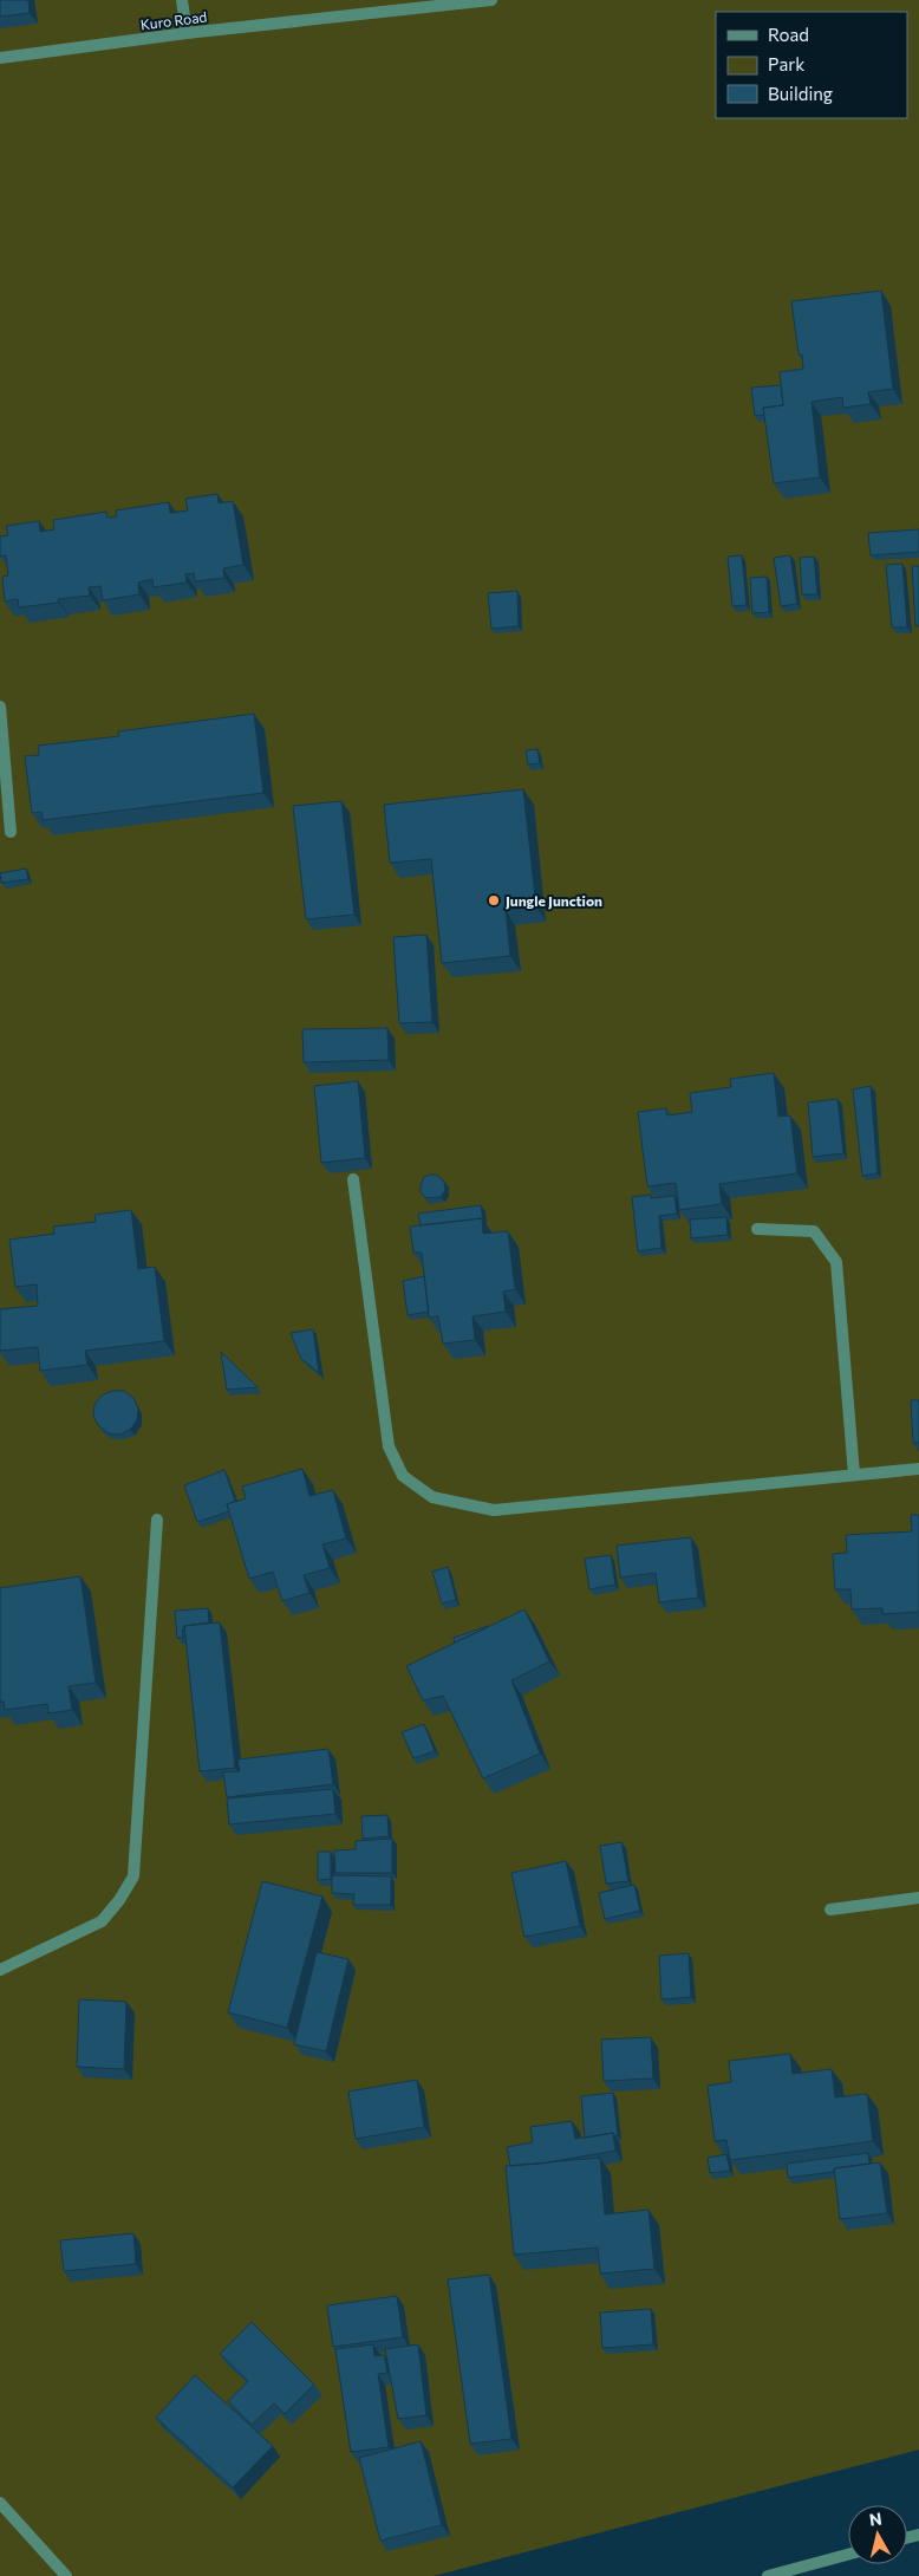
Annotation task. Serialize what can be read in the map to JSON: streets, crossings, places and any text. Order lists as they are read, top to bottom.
{
  "streets": {
    "street": ["Kuro Road"]
  },
  "places": ["Jungle Junction"],
  "legend": ["Road", "Park", "Building"],
  "north": "top"
}
